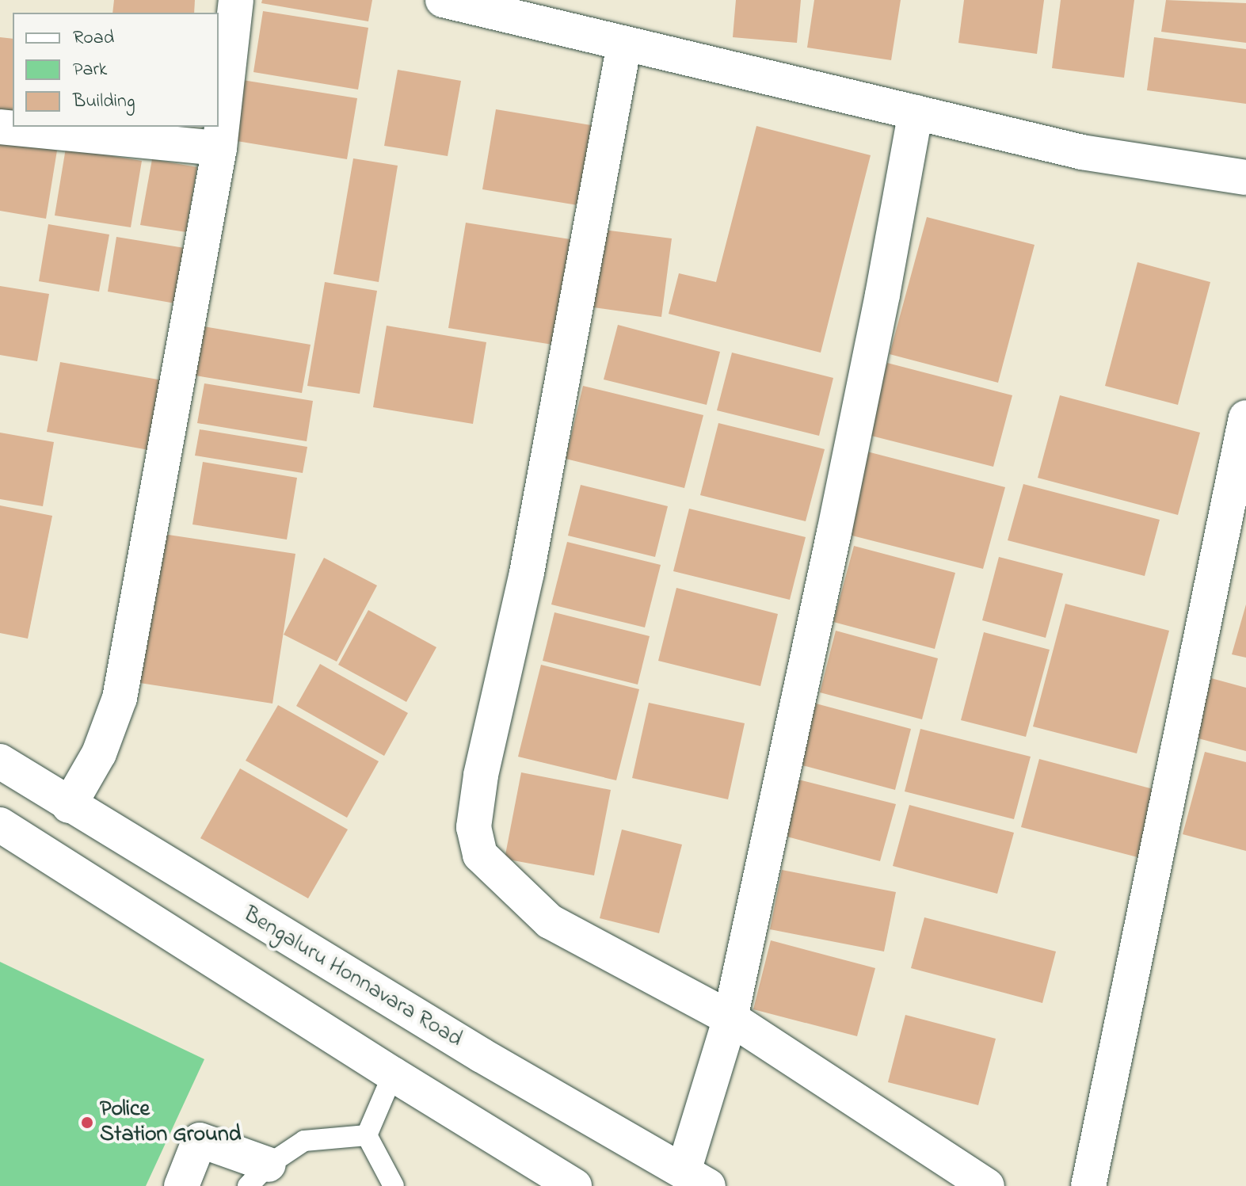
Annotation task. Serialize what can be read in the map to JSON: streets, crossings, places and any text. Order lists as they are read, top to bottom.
{
  "streets": {
    "street": ["Bengaluru Honnavara Road"]
  },
  "places": ["Police Station Ground"],
  "legend": ["Road", "Park", "Building"]
}
